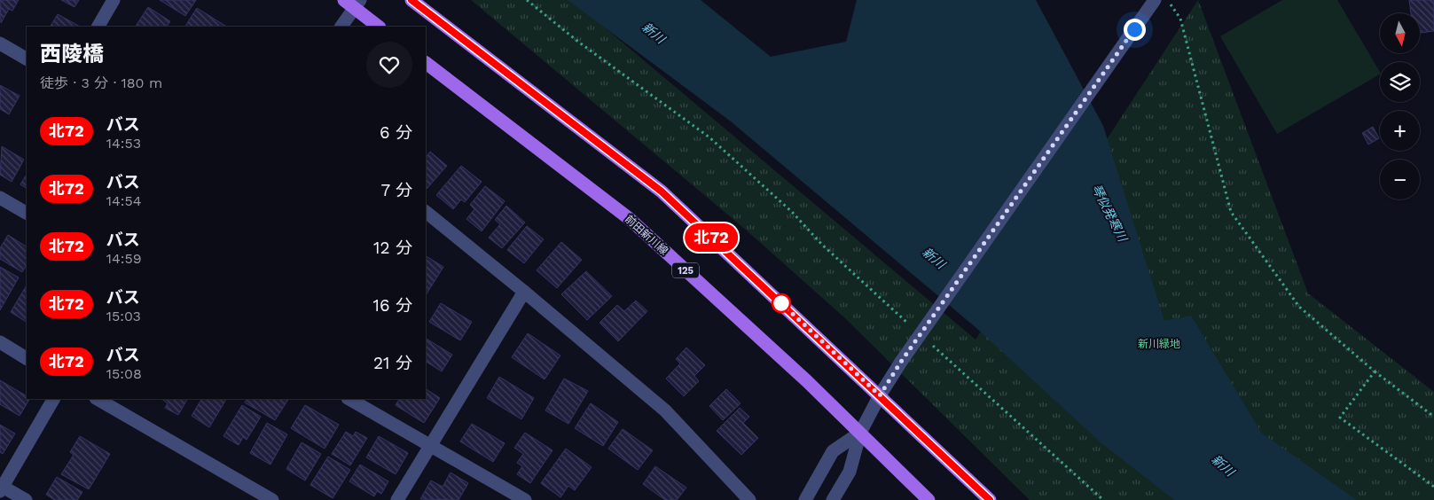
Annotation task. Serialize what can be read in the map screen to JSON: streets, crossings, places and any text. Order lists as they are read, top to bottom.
{
  "streets": {
    "main road": ["前田新川線", "125"]
  },
  "water": ["新川", "琴似発寒川"],
  "parks": ["新川緑地"],
  "lines": ["bus line 北72"],
  "north": "bottom",
  "page": {
    "on_map": "北72",
    "map_buttons": ["+", "−"],
    "heading": ["西陵橋", "徒歩 · 3 分 · 180 m"],
    "list": [
      {
        "mark": "北72",
        "name": "バス",
        "note": "14:53",
        "value": "6 分"
      },
      {
        "mark": "北72",
        "name": "バス",
        "note": "14:54",
        "value": "7 分"
      },
      {
        "mark": "北72",
        "name": "バス",
        "note": "14:59",
        "value": "12 分"
      },
      {
        "mark": "北72",
        "name": "バス",
        "note": "15:03",
        "value": "16 分"
      },
      {
        "mark": "北72",
        "name": "バス",
        "note": "15:08",
        "value": "21 分"
      }
    ]
  }
}
